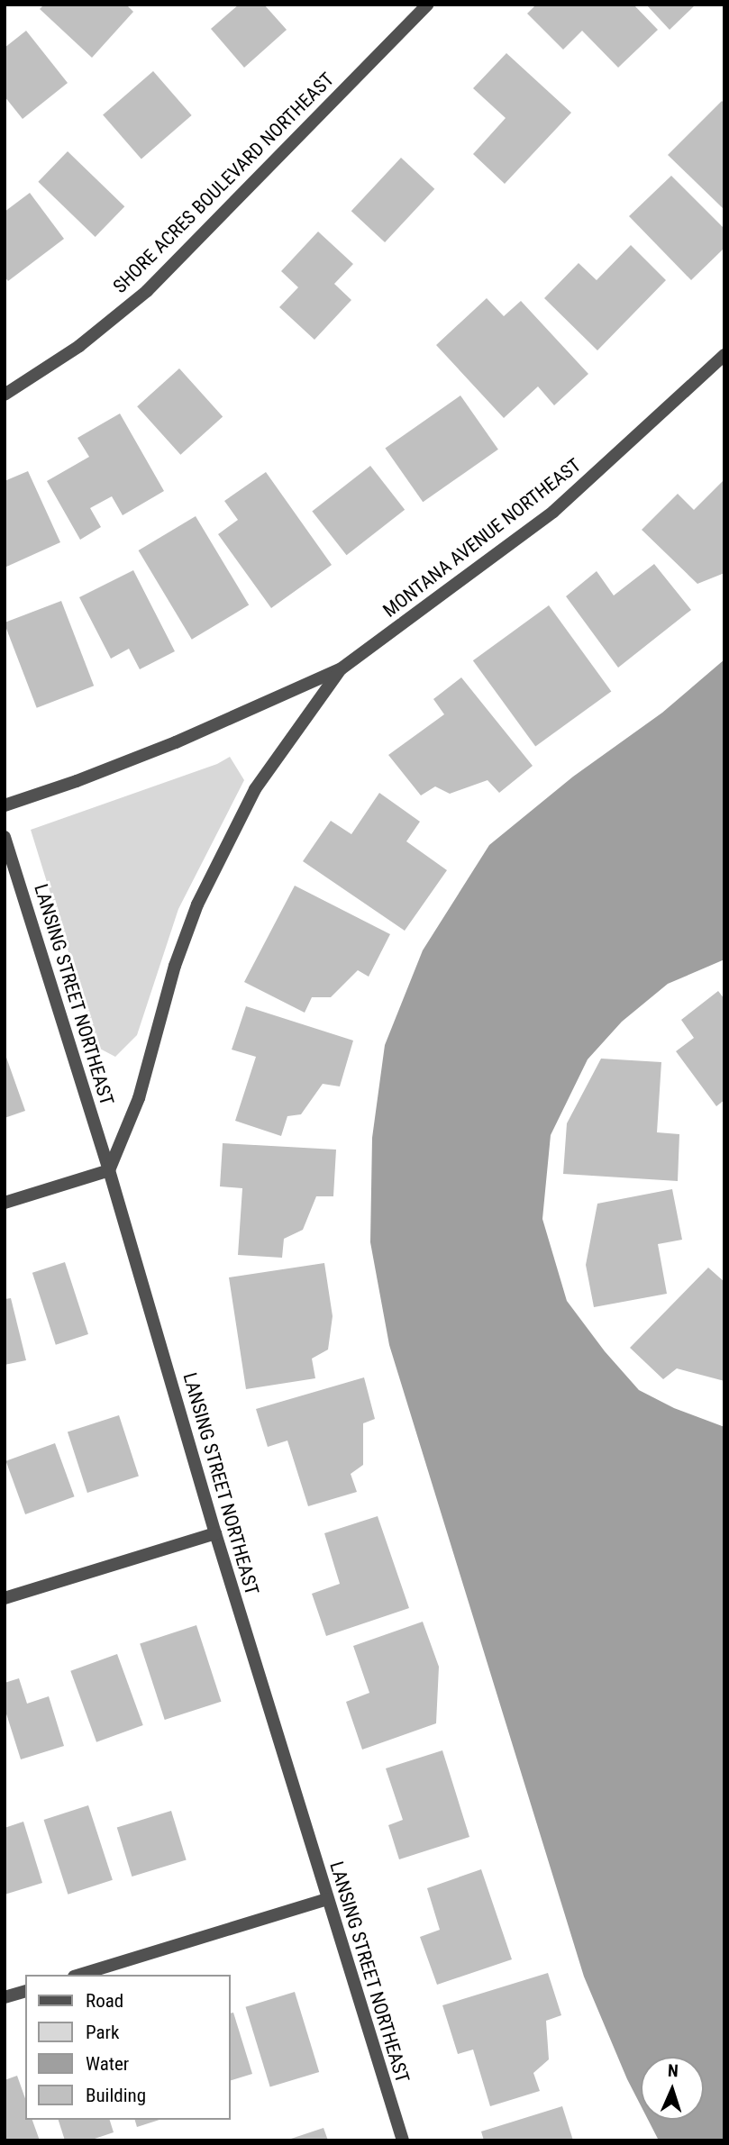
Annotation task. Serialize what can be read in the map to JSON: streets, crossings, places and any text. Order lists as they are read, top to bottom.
{
  "streets": {
    "street": ["SHORE ACRES BOULEVARD NORTHEAST", "MONTANA AVENUE NORTHEAST", "LANSING STREET NORTHEAST"]
  },
  "crossings": [
    ["MONTANA AVENUE NORTHEAST", "LANSING STREET NORTHEAST"]
  ],
  "legend": [
    "Road",
    "Park",
    "Water",
    "Building"
  ],
  "north": "top"
}
